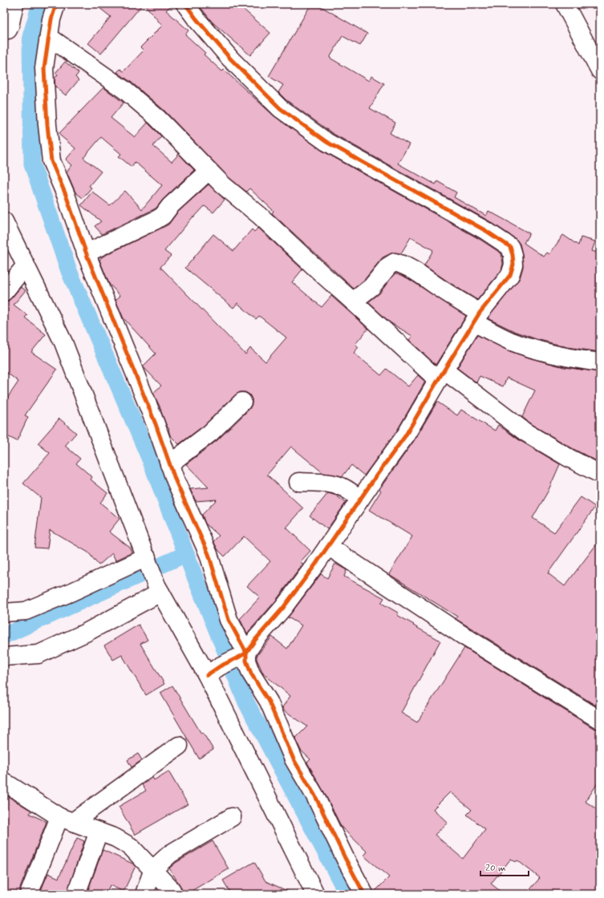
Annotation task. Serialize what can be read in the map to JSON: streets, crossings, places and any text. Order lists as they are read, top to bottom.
{
  "scale_bar": "20 m"
}
